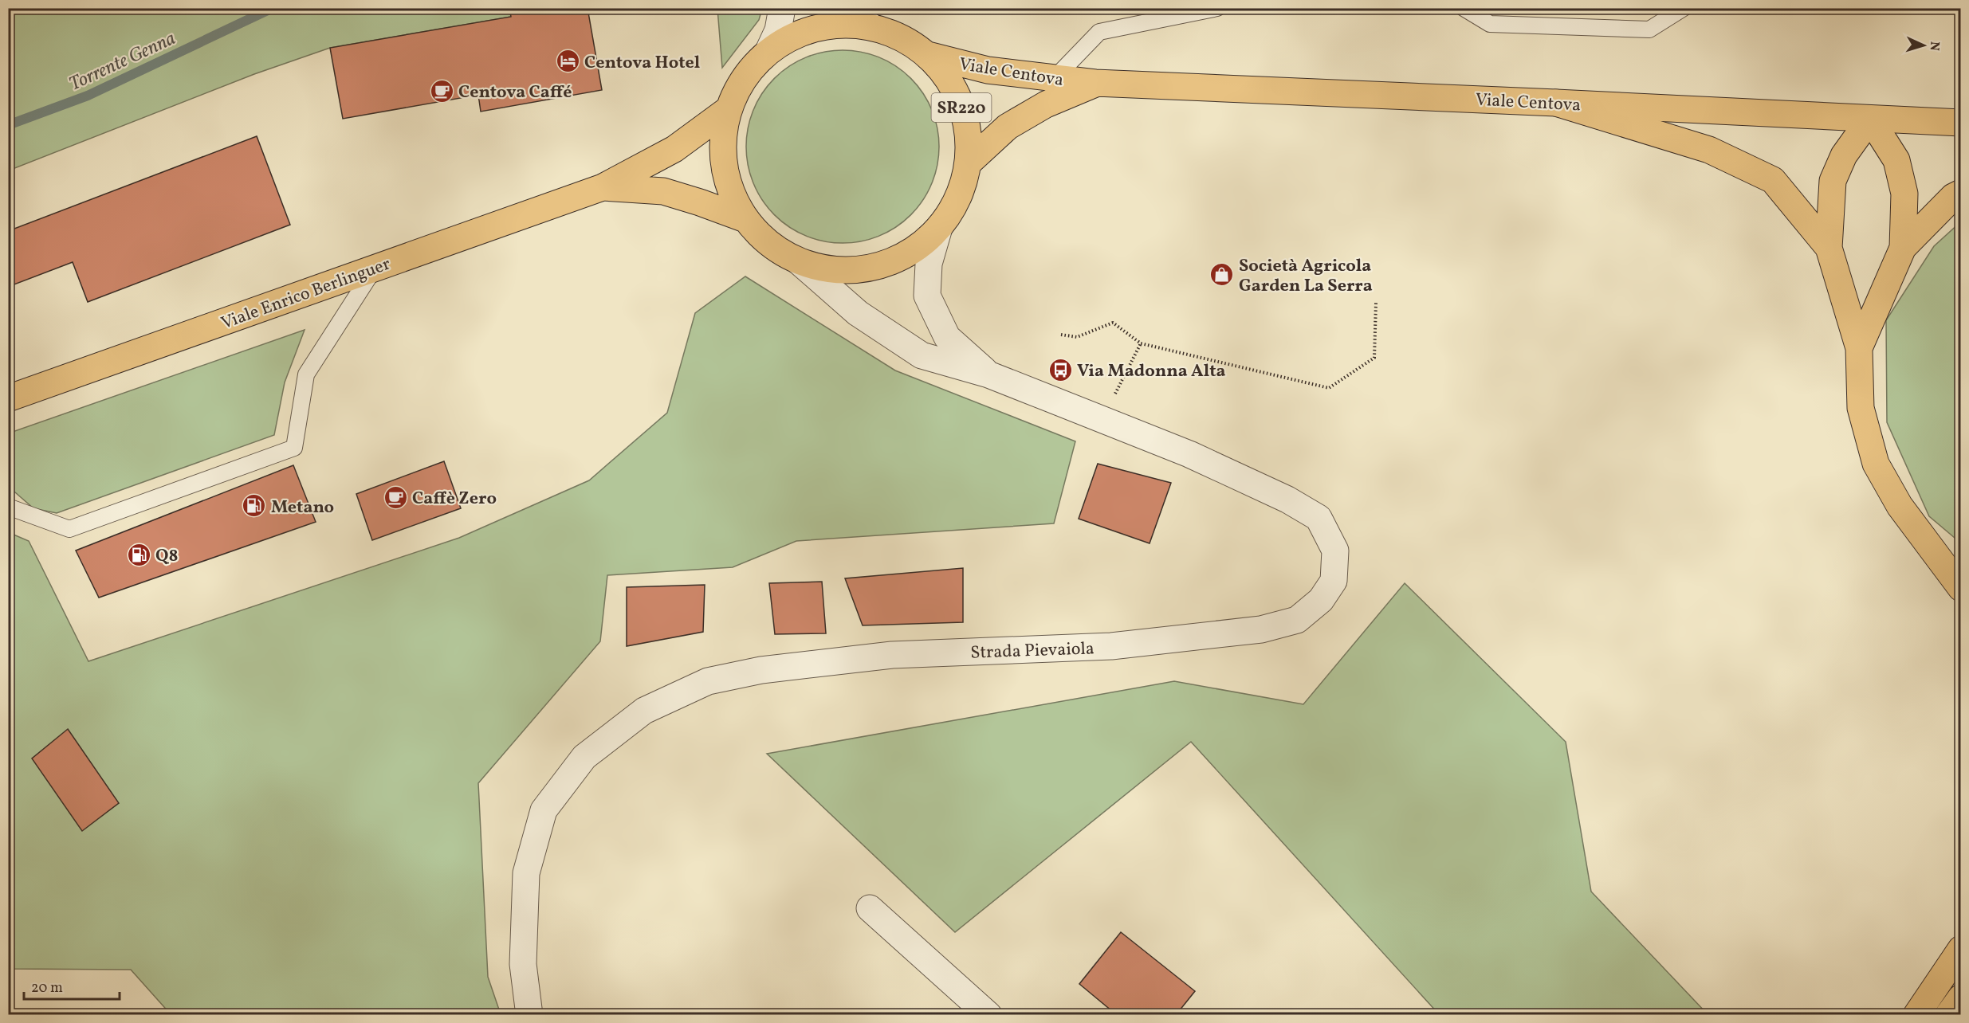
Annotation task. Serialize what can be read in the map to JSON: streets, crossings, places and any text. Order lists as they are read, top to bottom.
{
  "streets": {
    "main road": ["Viale Centova", "SR220", "Viale Enrico Berlinguer"],
    "street": ["Strada Pievaiola"]
  },
  "crossings": [
    ["Viale Centova", "SR220"],
    ["SR220", "Strada Pievaiola"]
  ],
  "water": ["Torrente Genna"],
  "places": {
    "hotel": ["Centova Hotel"],
    "cafe": ["Centova Caffé", "Caffè Zero"],
    "shop": ["Società Agricola Garden La Serra"],
    "bus stop": ["Via Madonna Alta"],
    "fuel station": ["Metano", "Q8"]
  },
  "scale_bar": "20 m",
  "north": "right"
}
